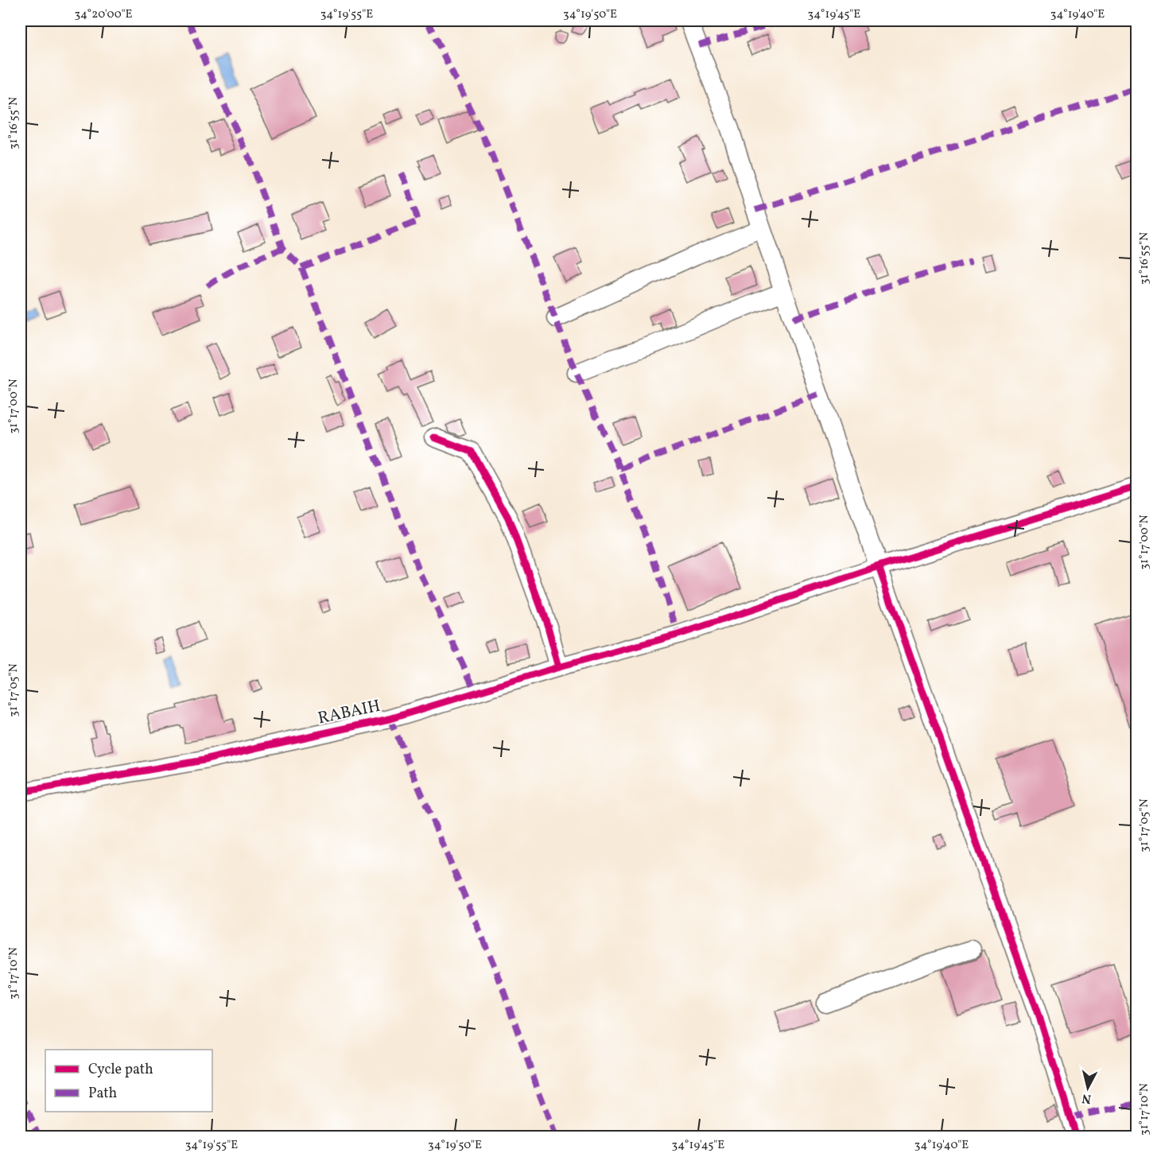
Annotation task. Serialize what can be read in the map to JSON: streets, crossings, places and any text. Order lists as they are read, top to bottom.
{
  "streets": {
    "street": ["RABAIH"]
  },
  "legend": ["Cycle path", "Path"],
  "north": "bottom",
  "coordinates": [
    "34°20'00\"E",
    "34°19'55\"E",
    "34°19'50\"E",
    "34°19'45\"E",
    "34°19'40\"E",
    "31°16'55\"N",
    "31°17'00\"N",
    "31°17'05\"N",
    "31°17'10\"N"
  ]
}
